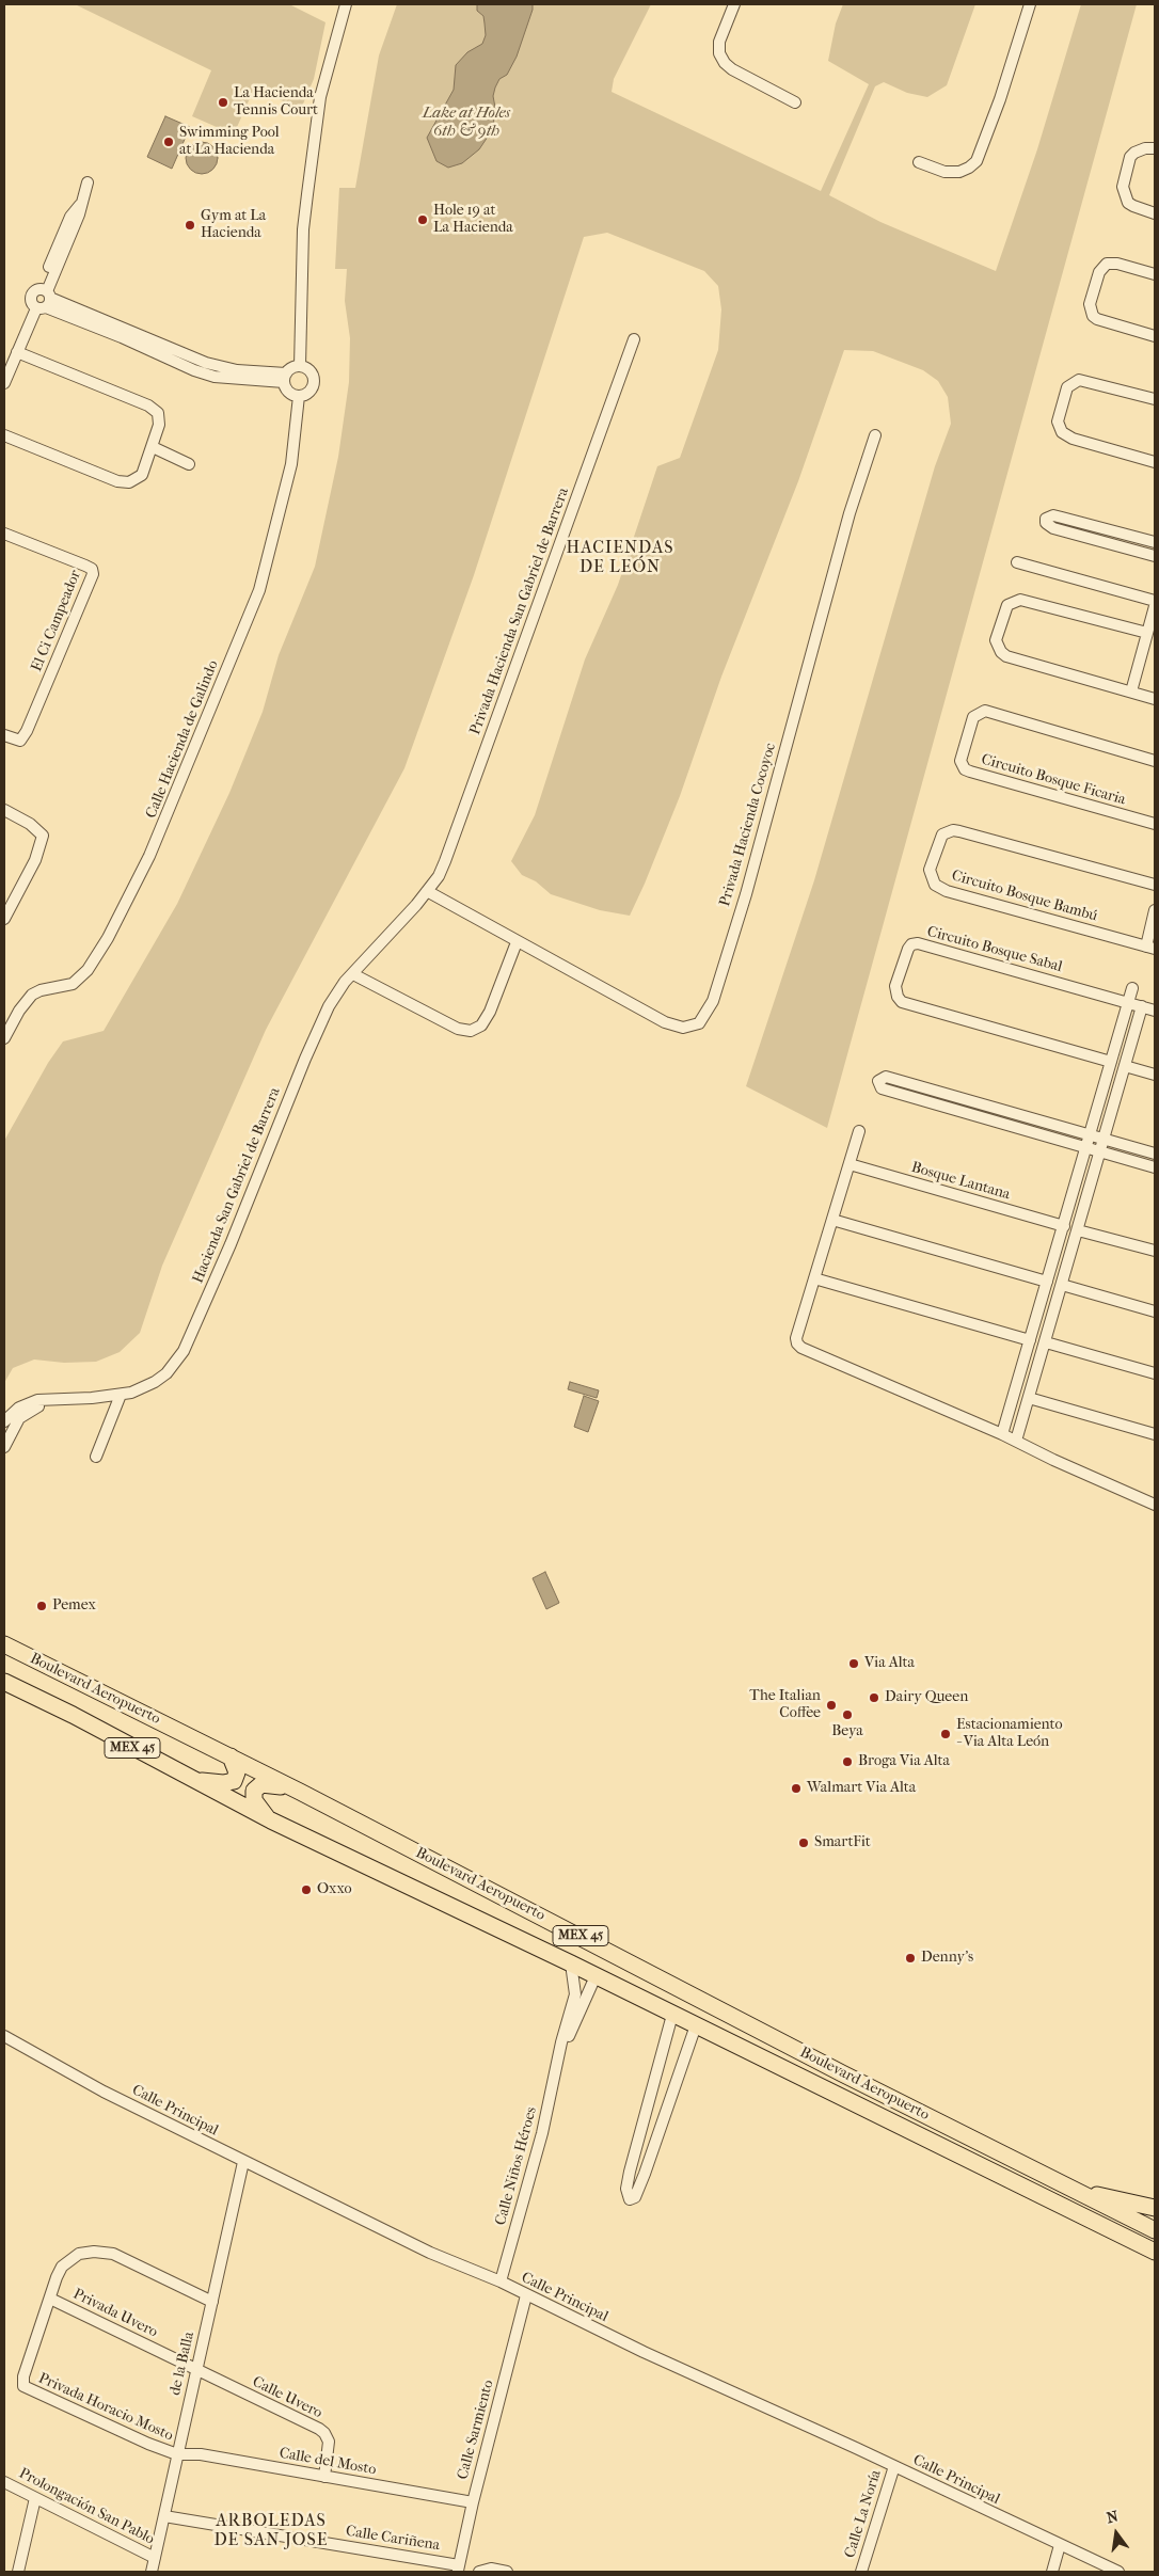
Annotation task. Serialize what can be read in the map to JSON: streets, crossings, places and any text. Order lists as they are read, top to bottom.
{
  "streets": {
    "highway": ["Boulevard Aeropuerto", "MEX 45"],
    "street": [
      "Privada Hacienda San Gabriel de Barrera",
      "El Ci Campeador",
      "Calle Hacienda de Galindo",
      "Circuito Bosque Ficaria",
      "Privada Hacienda Cocoyoc",
      "Circuito Bosque Bambú",
      "Circuito Bosque Sabal",
      "Bosque Lantana",
      "Hacienda San Gabriel de Barrera",
      "Calle Principal",
      "Calle Niños Héroes",
      "Privada Uvero",
      "de la Balla",
      "Calle Uvero",
      "Privada Horacio Mosto",
      "Calle Sarmiento",
      "Calle del Mosto",
      "Prolongación San Pablo",
      "Calle La Noría",
      "Calle Cariñena"
    ]
  },
  "crossings": [
    ["Privada Hacienda San Gabriel de Barrera", "Hacienda San Gabriel de Barrera"],
    ["Boulevard Aeropuerto", "Calle Niños Héroes"],
    ["Calle Principal", "Calle Niños Héroes"],
    ["Calle Principal", "de la Balla"],
    ["Calle Principal", "Calle Sarmiento"],
    ["Calle Principal", "Calle La Noría"],
    ["Privada Uvero", "de la Balla"],
    ["Privada Uvero", "Calle Uvero"],
    ["Privada Uvero", "Privada Horacio Mosto"],
    ["de la Balla", "Calle Uvero"],
    ["de la Balla", "Privada Horacio Mosto"],
    ["de la Balla", "Calle del Mosto"],
    ["de la Balla", "Prolongación San Pablo"],
    ["de la Balla", "Calle Cariñena"],
    ["Calle Uvero", "Calle del Mosto"],
    ["Privada Horacio Mosto", "Calle del Mosto"],
    ["Calle Sarmiento", "Calle del Mosto"],
    ["Calle Sarmiento", "Calle Cariñena"]
  ],
  "districts": ["HACIENDAS DE LEÓN", "ARBOLEDAS DE SAN JOSE"],
  "water": ["Lake at Holes 6th & 9th"],
  "places": [
    "La Hacienda Tennis Court",
    "Swimming Pool at La Hacienda",
    "Hole 19 at La Hacienda",
    "Gym at La Hacienda",
    "Pemex",
    "Via Alta",
    "Dairy Queen",
    "The Italian Coffee",
    "Beya",
    "Estacionamiento - Via Alta León",
    "Broga Via Alta",
    "Walmart Via Alta",
    "SmartFit",
    "Oxxo",
    "Denny's"
  ],
  "north": "top"
}
